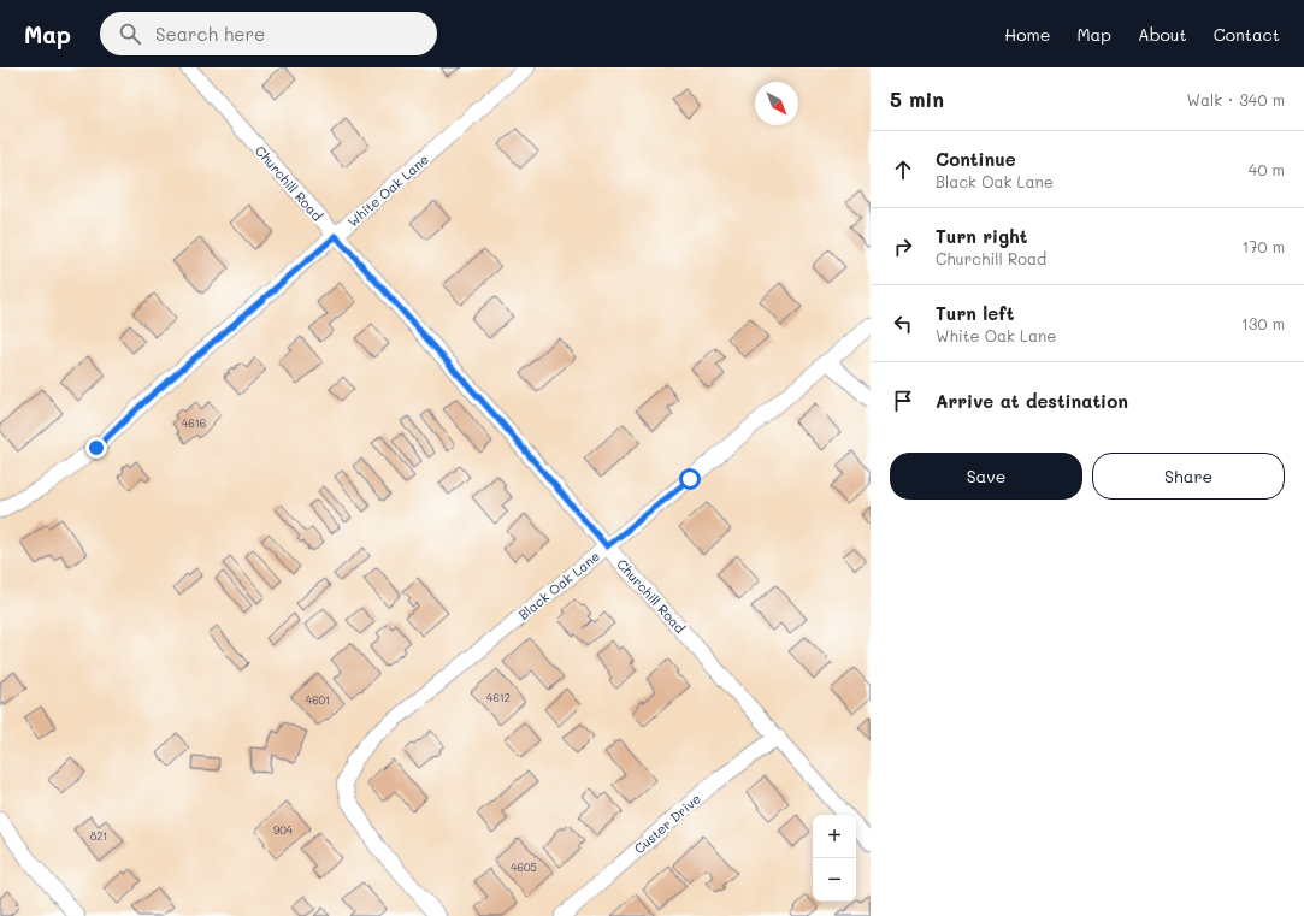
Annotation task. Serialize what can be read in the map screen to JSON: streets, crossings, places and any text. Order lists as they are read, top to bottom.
{
  "streets": {
    "street": [
      "Churchill Road",
      "White Oak Lane",
      "Black Oak Lane",
      "Custer Drive"
    ]
  },
  "crossings": [
    ["Churchill Road", "White Oak Lane"],
    ["Churchill Road", "Black Oak Lane"],
    ["Churchill Road", "Custer Drive"]
  ],
  "house_numbers": [
    "4616",
    "4612",
    "4601",
    "904",
    "821",
    "4605"
  ],
  "north": "bottom right",
  "page": {
    "header": "Map",
    "search": "Search here",
    "nav": [
      "Home",
      "Map",
      "About",
      "Contact"
    ],
    "heading": ["5 min", "Walk · 340 m"],
    "list": [
      ["Continue", "Black Oak Lane", "40 m"],
      ["Turn right", "Churchill Road", "170 m"],
      ["Turn left", "White Oak Lane", "130 m"],
      "Arrive at destination"
    ],
    "buttons": ["Save", "Share"],
    "map_buttons": ["+", "−"]
  }
}
